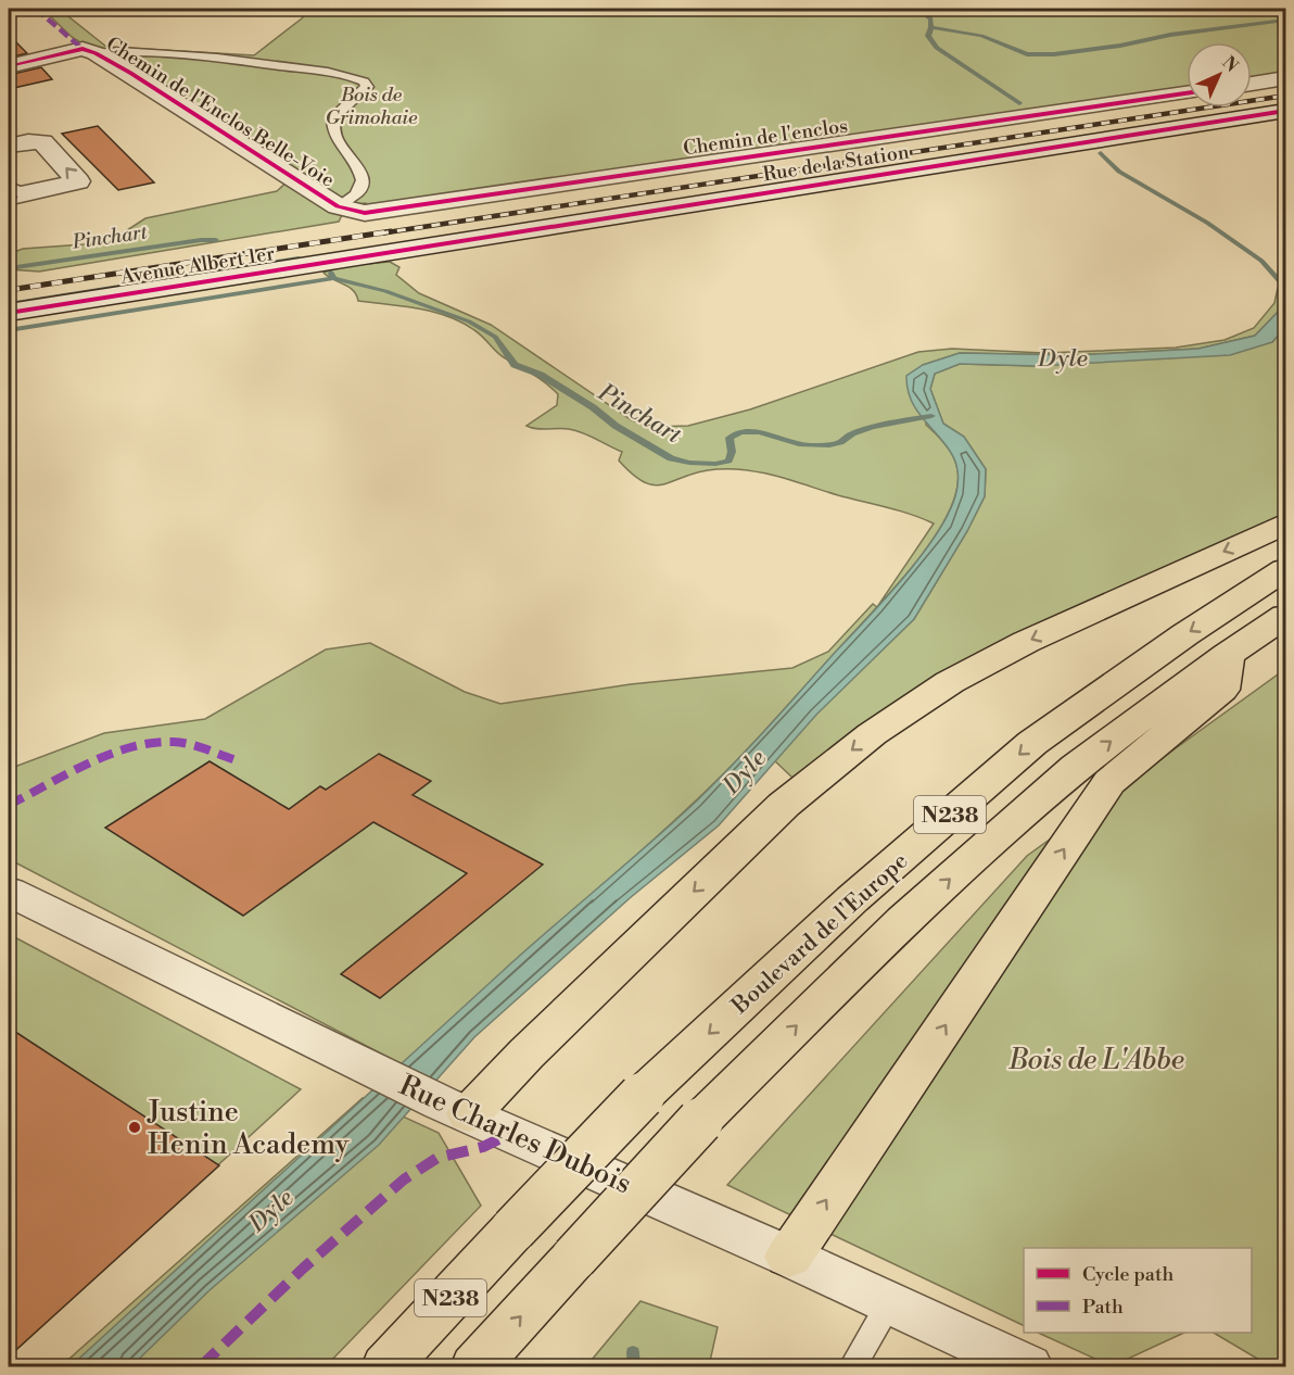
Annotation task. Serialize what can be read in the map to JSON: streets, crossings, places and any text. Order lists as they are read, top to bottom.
{
  "streets": {
    "highway": ["N238", "Boulevard de l'Europe"],
    "street": [
      "Chemin de l'Enclos Belle-Voie",
      "Chemin de l'enclos",
      "Rue de la Station",
      "Avenue Albert 1er",
      "Rue Charles Dubois"
    ]
  },
  "crossings": [
    ["Chemin de l'Enclos Belle-Voie", "Chemin de l'enclos"],
    ["Rue de la Station", "Avenue Albert 1er"]
  ],
  "water": ["Pinchart", "Dyle"],
  "parks": ["Bois de Grimohaie", "Bois de L'Abbe"],
  "places": ["Justine Henin Academy"],
  "legend": ["Cycle path", "Path"],
  "north": "top right"
}
